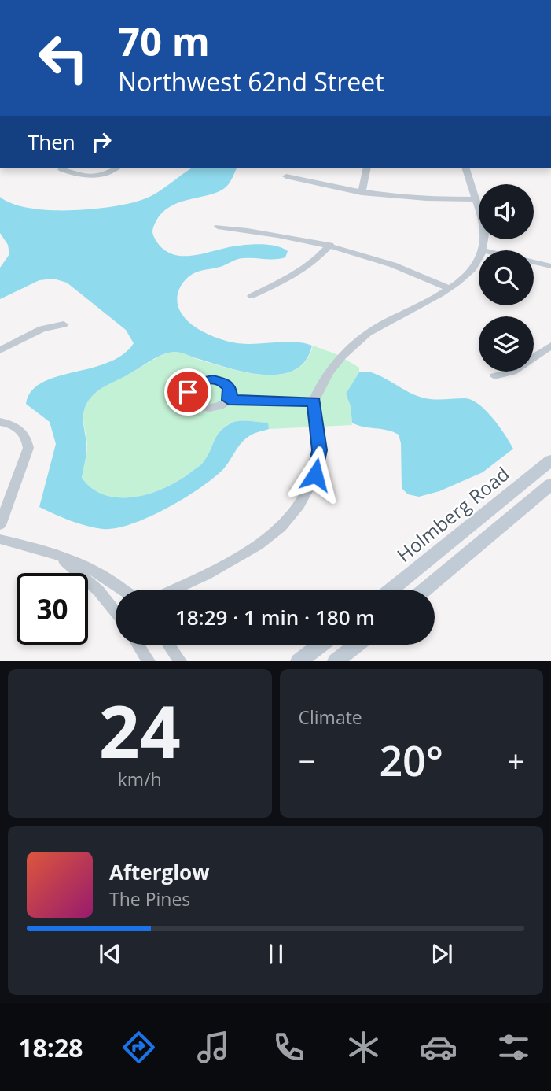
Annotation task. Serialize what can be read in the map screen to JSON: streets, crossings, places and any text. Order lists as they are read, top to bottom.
{
  "streets": {
    "street": ["Holmberg Road"]
  },
  "page": {
    "turn": ["70 m", "Northwest 62nd Street"],
    "then": "Then",
    "limit": "30",
    "trip": "18:29 · 1 min · 180 m",
    "tile": [
      ["24", "km/h"],
      "Climate"
    ],
    "heat": ["−", "20°", "+"],
    "song": ["Afterglow", "The Pines"],
    "tabs": "18:28"
  }
}
